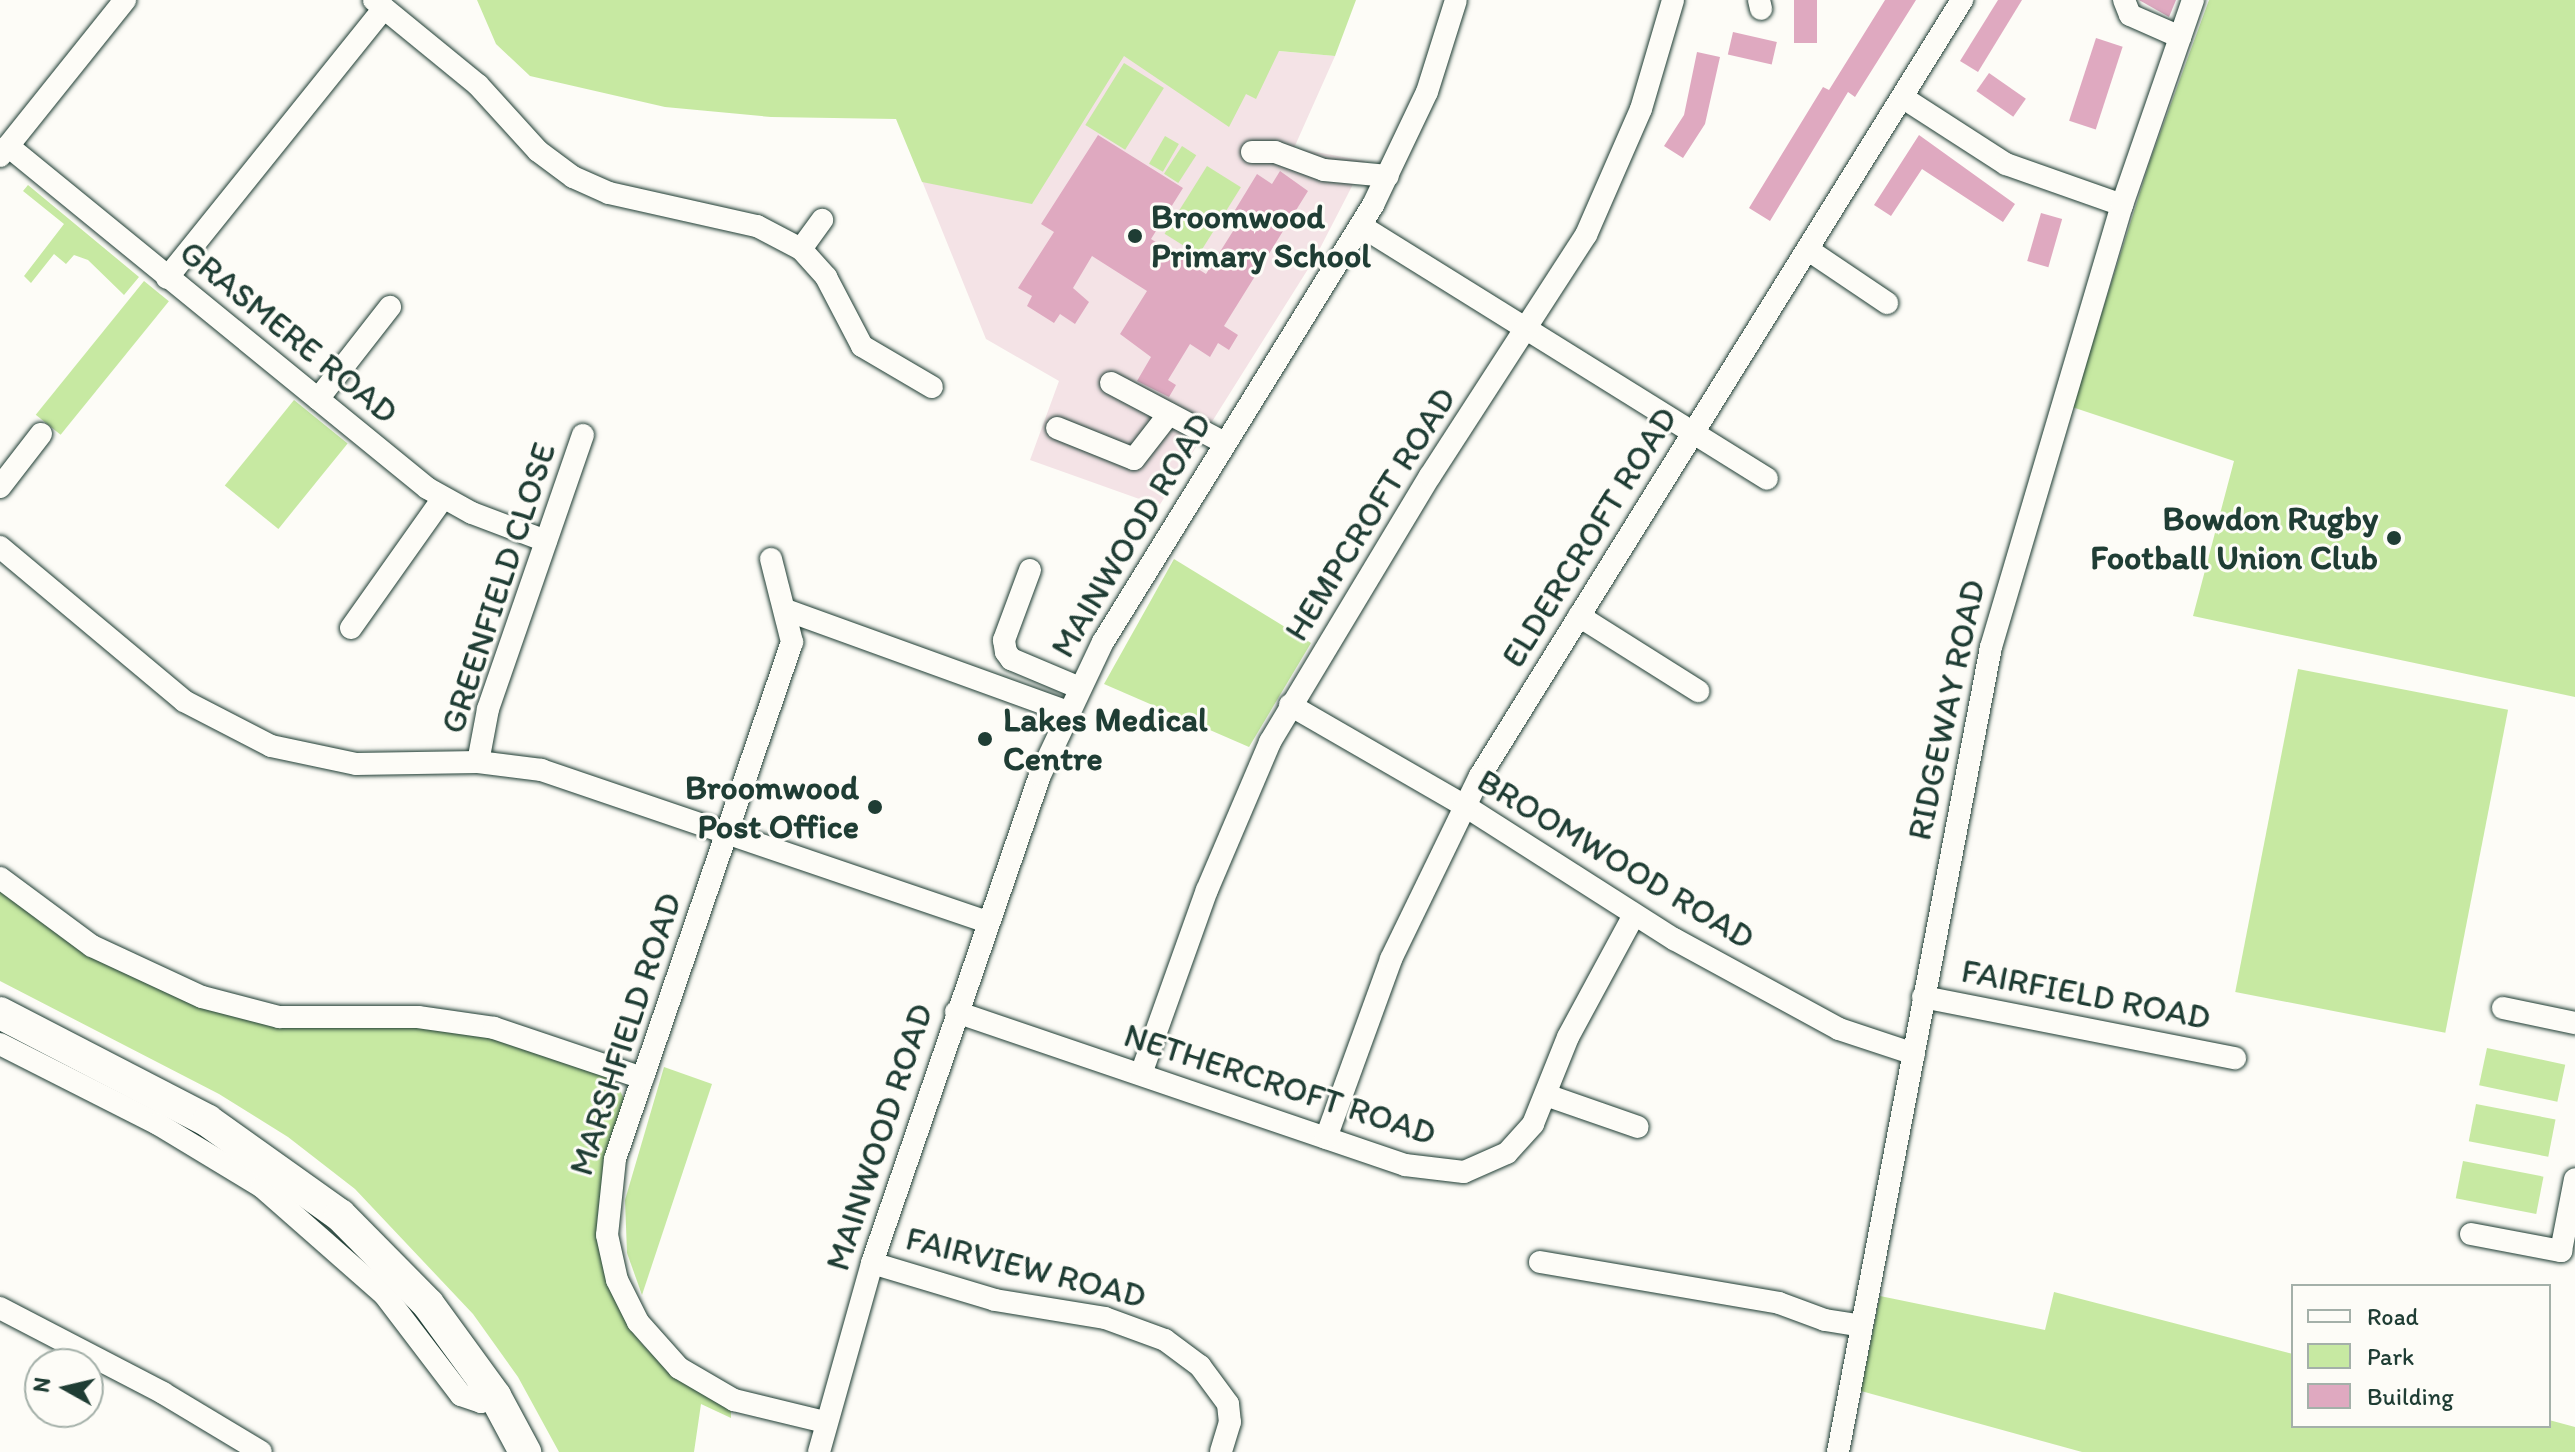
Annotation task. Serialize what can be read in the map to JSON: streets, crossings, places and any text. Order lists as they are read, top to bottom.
{
  "streets": {
    "street": [
      "GRASMERE ROAD",
      "HEMPCROFT ROAD",
      "MAINWOOD ROAD",
      "ELDERCROFT ROAD",
      "GREENFIELD CLOSE",
      "RIDGEWAY ROAD",
      "BROOMWOOD ROAD",
      "FAIRFIELD ROAD",
      "MARSHFIELD ROAD",
      "NETHERCROFT ROAD",
      "FAIRVIEW ROAD"
    ]
  },
  "crossings": [
    ["GRASMERE ROAD", "GREENFIELD CLOSE"],
    ["HEMPCROFT ROAD", "BROOMWOOD ROAD"],
    ["HEMPCROFT ROAD", "NETHERCROFT ROAD"],
    ["MAINWOOD ROAD", "MARSHFIELD ROAD"],
    ["MAINWOOD ROAD", "NETHERCROFT ROAD"],
    ["MAINWOOD ROAD", "FAIRVIEW ROAD"],
    ["ELDERCROFT ROAD", "BROOMWOOD ROAD"],
    ["ELDERCROFT ROAD", "NETHERCROFT ROAD"],
    ["RIDGEWAY ROAD", "BROOMWOOD ROAD"],
    ["RIDGEWAY ROAD", "FAIRFIELD ROAD"],
    ["BROOMWOOD ROAD", "NETHERCROFT ROAD"]
  ],
  "places": [
    "Broomwood Primary School",
    "Bowdon Rugby Football Union Club",
    "Lakes Medical Centre",
    "Broomwood Post Office"
  ],
  "legend": ["Road", "Park", "Building"],
  "north": "left"
}
